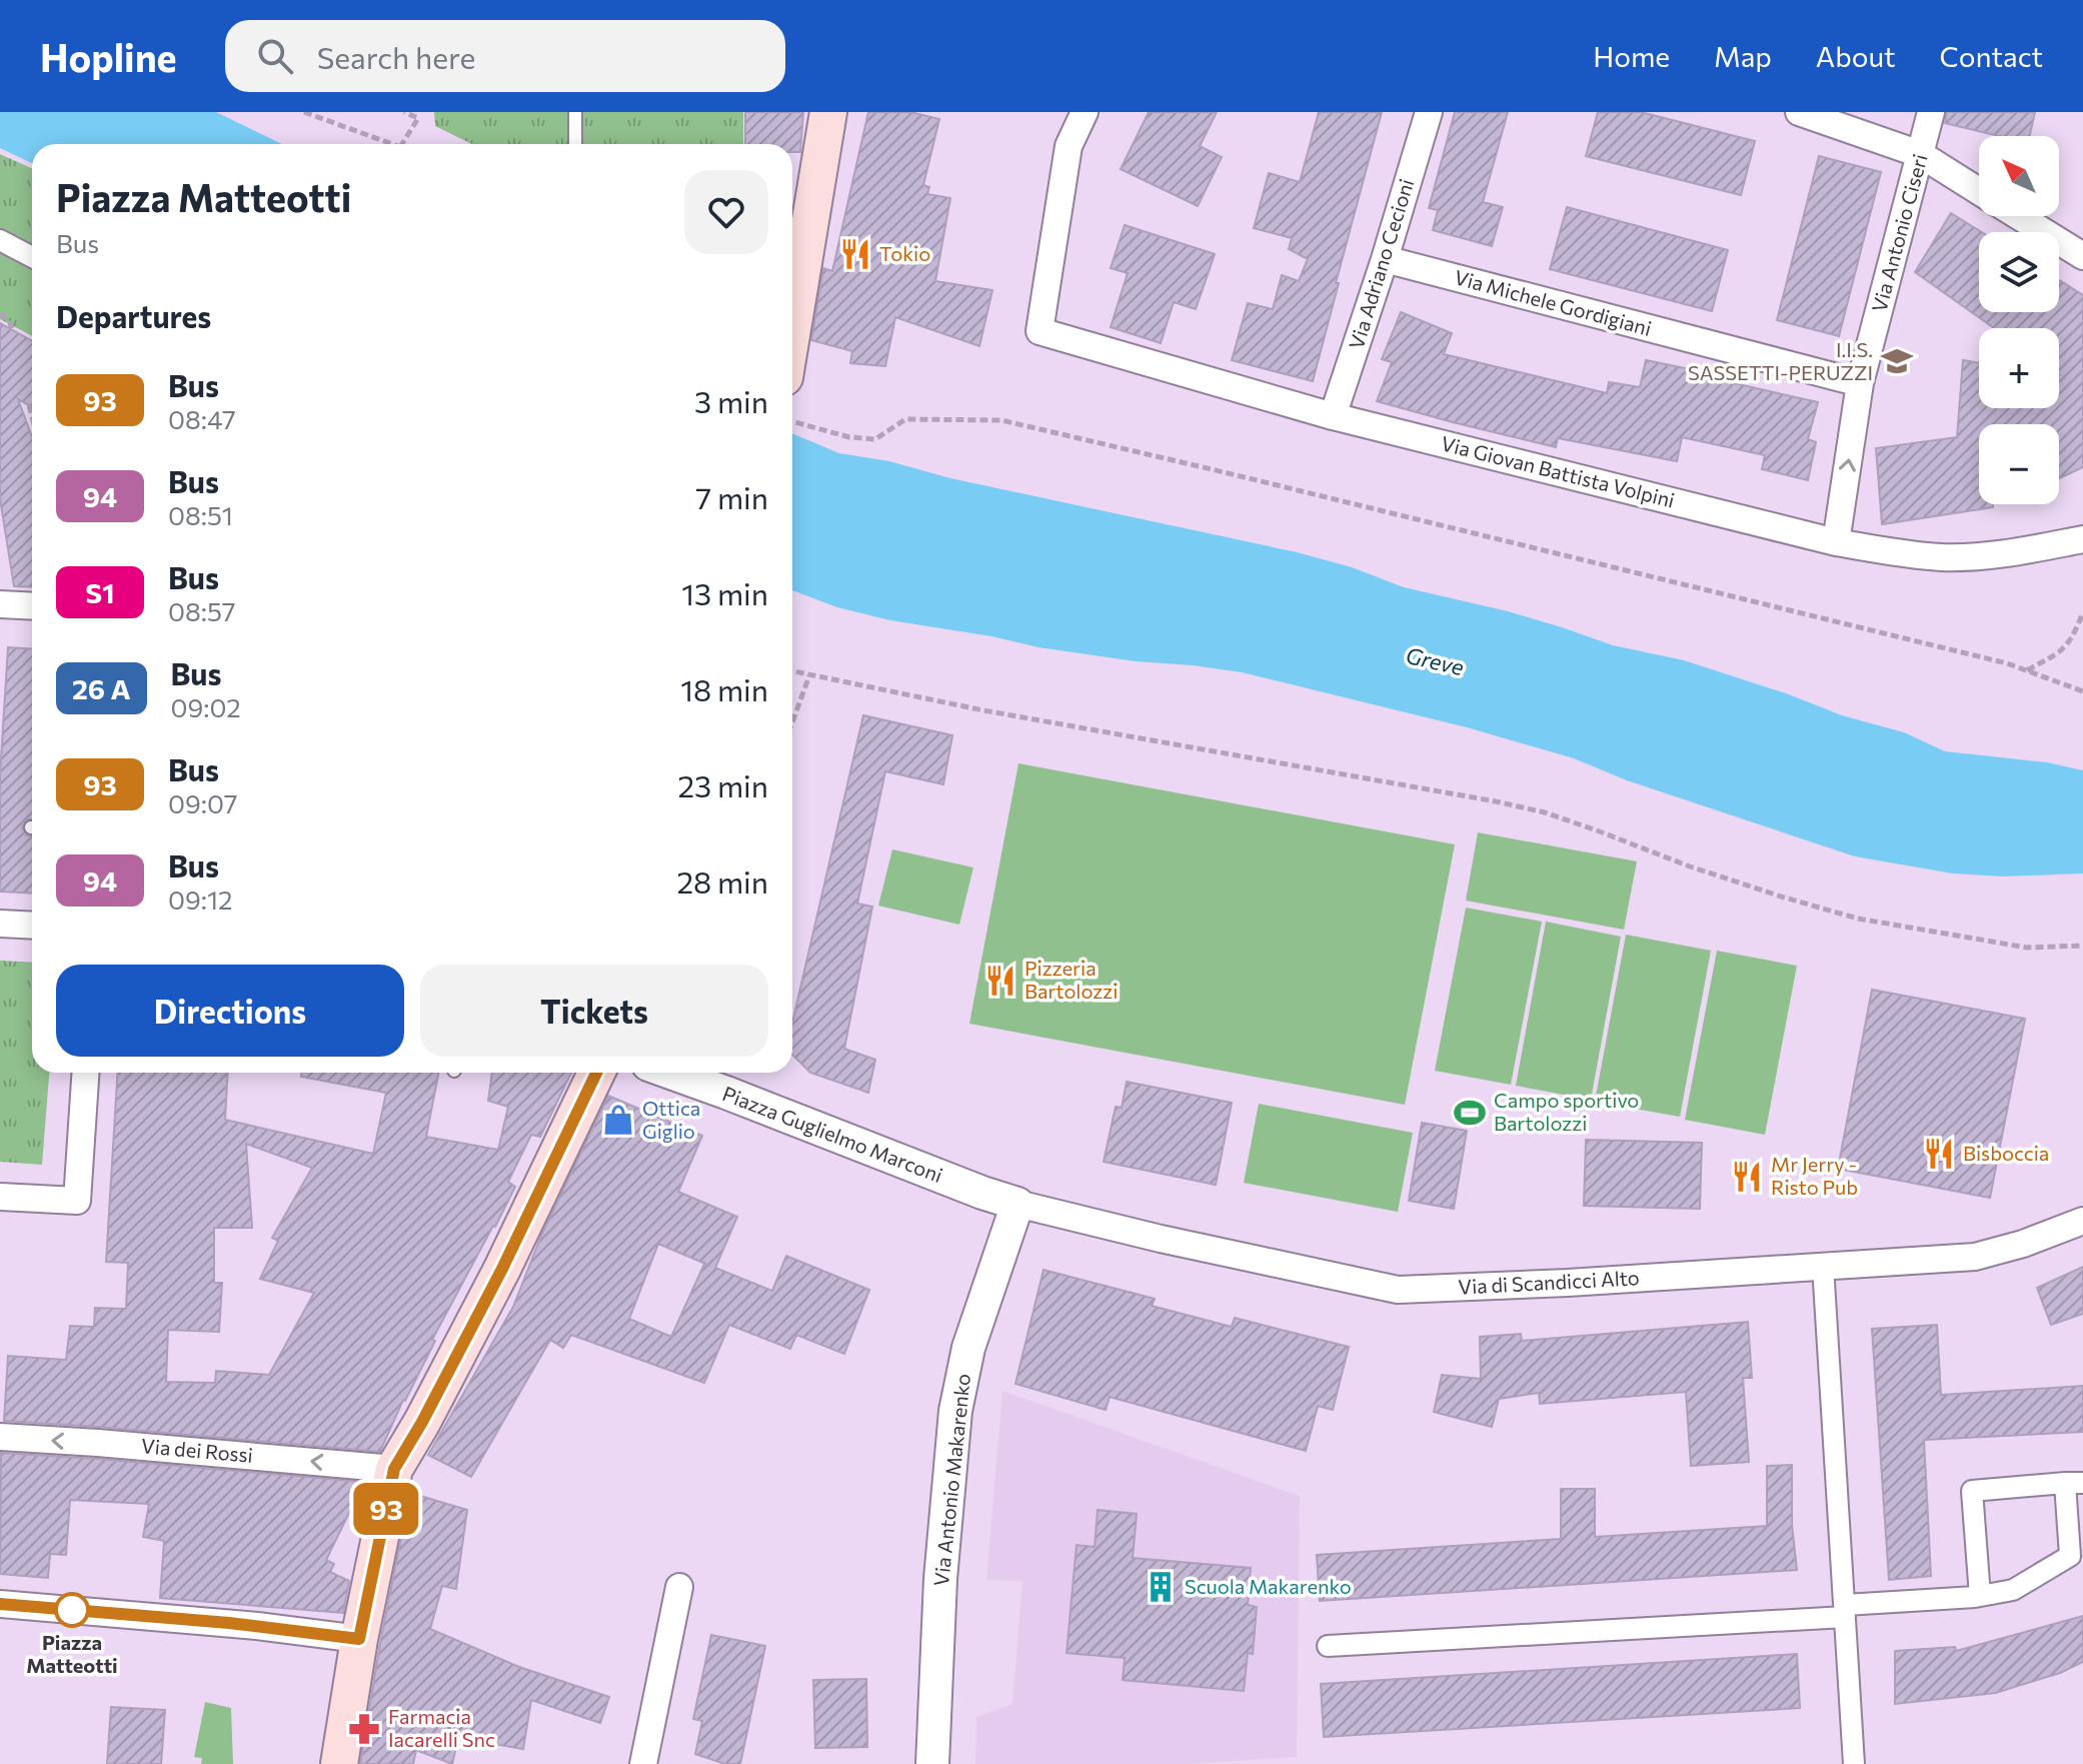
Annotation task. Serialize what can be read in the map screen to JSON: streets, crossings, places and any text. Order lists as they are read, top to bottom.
{
  "streets": {
    "street": [
      "Via Antonio Ciseri",
      "Via Adriano Cecioni",
      "Via Michele Gordigiani",
      "Via Giovan Battista Volpini",
      "Piazza Guglielmo Marconi",
      "Via di Scandicci Alto",
      "Via dei Rossi",
      "Via Antonio Makarenko"
    ]
  },
  "crossings": [
    ["Via Antonio Ciseri", "Via Michele Gordigiani"],
    ["Via Antonio Ciseri", "Via Giovan Battista Volpini"],
    ["Via Adriano Cecioni", "Via Michele Gordigiani"],
    ["Via Adriano Cecioni", "Via Giovan Battista Volpini"],
    ["Piazza Guglielmo Marconi", "Via di Scandicci Alto"],
    ["Piazza Guglielmo Marconi", "Via Antonio Makarenko"],
    ["Via di Scandicci Alto", "Via Antonio Makarenko"]
  ],
  "one_way": ["Via Antonio Ciseri"],
  "water": ["Greve"],
  "places": {
    "restaurant": [
      "Tokio",
      "Pizzeria Bartolozzi",
      "Bisboccia",
      "Mr Jerry - Risto Pub"
    ],
    "school or university": ["I.I.S. SASSETTI-PERUZZI"],
    "sports": ["Campo sportivo Bartolozzi"],
    "shop": ["Ottica Giglio"],
    "building": ["Scuola Makarenko"],
    "other": ["Piazza Matteotti"],
    "pharmacy": ["Farmacia Iacarelli Snc"]
  },
  "lines": ["bus line 93"],
  "north": "top left",
  "page": {
    "header": "Hopline",
    "search": "Search here",
    "nav": [
      "Home",
      "Map",
      "About",
      "Contact"
    ],
    "on_map": "93",
    "map_buttons": ["+", "−"],
    "heading": [
      ["Piazza Matteotti", "Bus"],
      "Departures"
    ],
    "list": [
      {
        "mark": "93",
        "name": "Bus",
        "note": "08:47",
        "value": "3 min"
      },
      {
        "mark": "94",
        "name": "Bus",
        "note": "08:51",
        "value": "7 min"
      },
      {
        "mark": "S1",
        "name": "Bus",
        "note": "08:57",
        "value": "13 min"
      },
      {
        "mark": "26 A",
        "name": "Bus",
        "note": "09:02",
        "value": "18 min"
      },
      {
        "mark": "93",
        "name": "Bus",
        "note": "09:07",
        "value": "23 min"
      },
      {
        "mark": "94",
        "name": "Bus",
        "note": "09:12",
        "value": "28 min"
      }
    ],
    "buttons": ["Directions", "Tickets"]
  }
}
